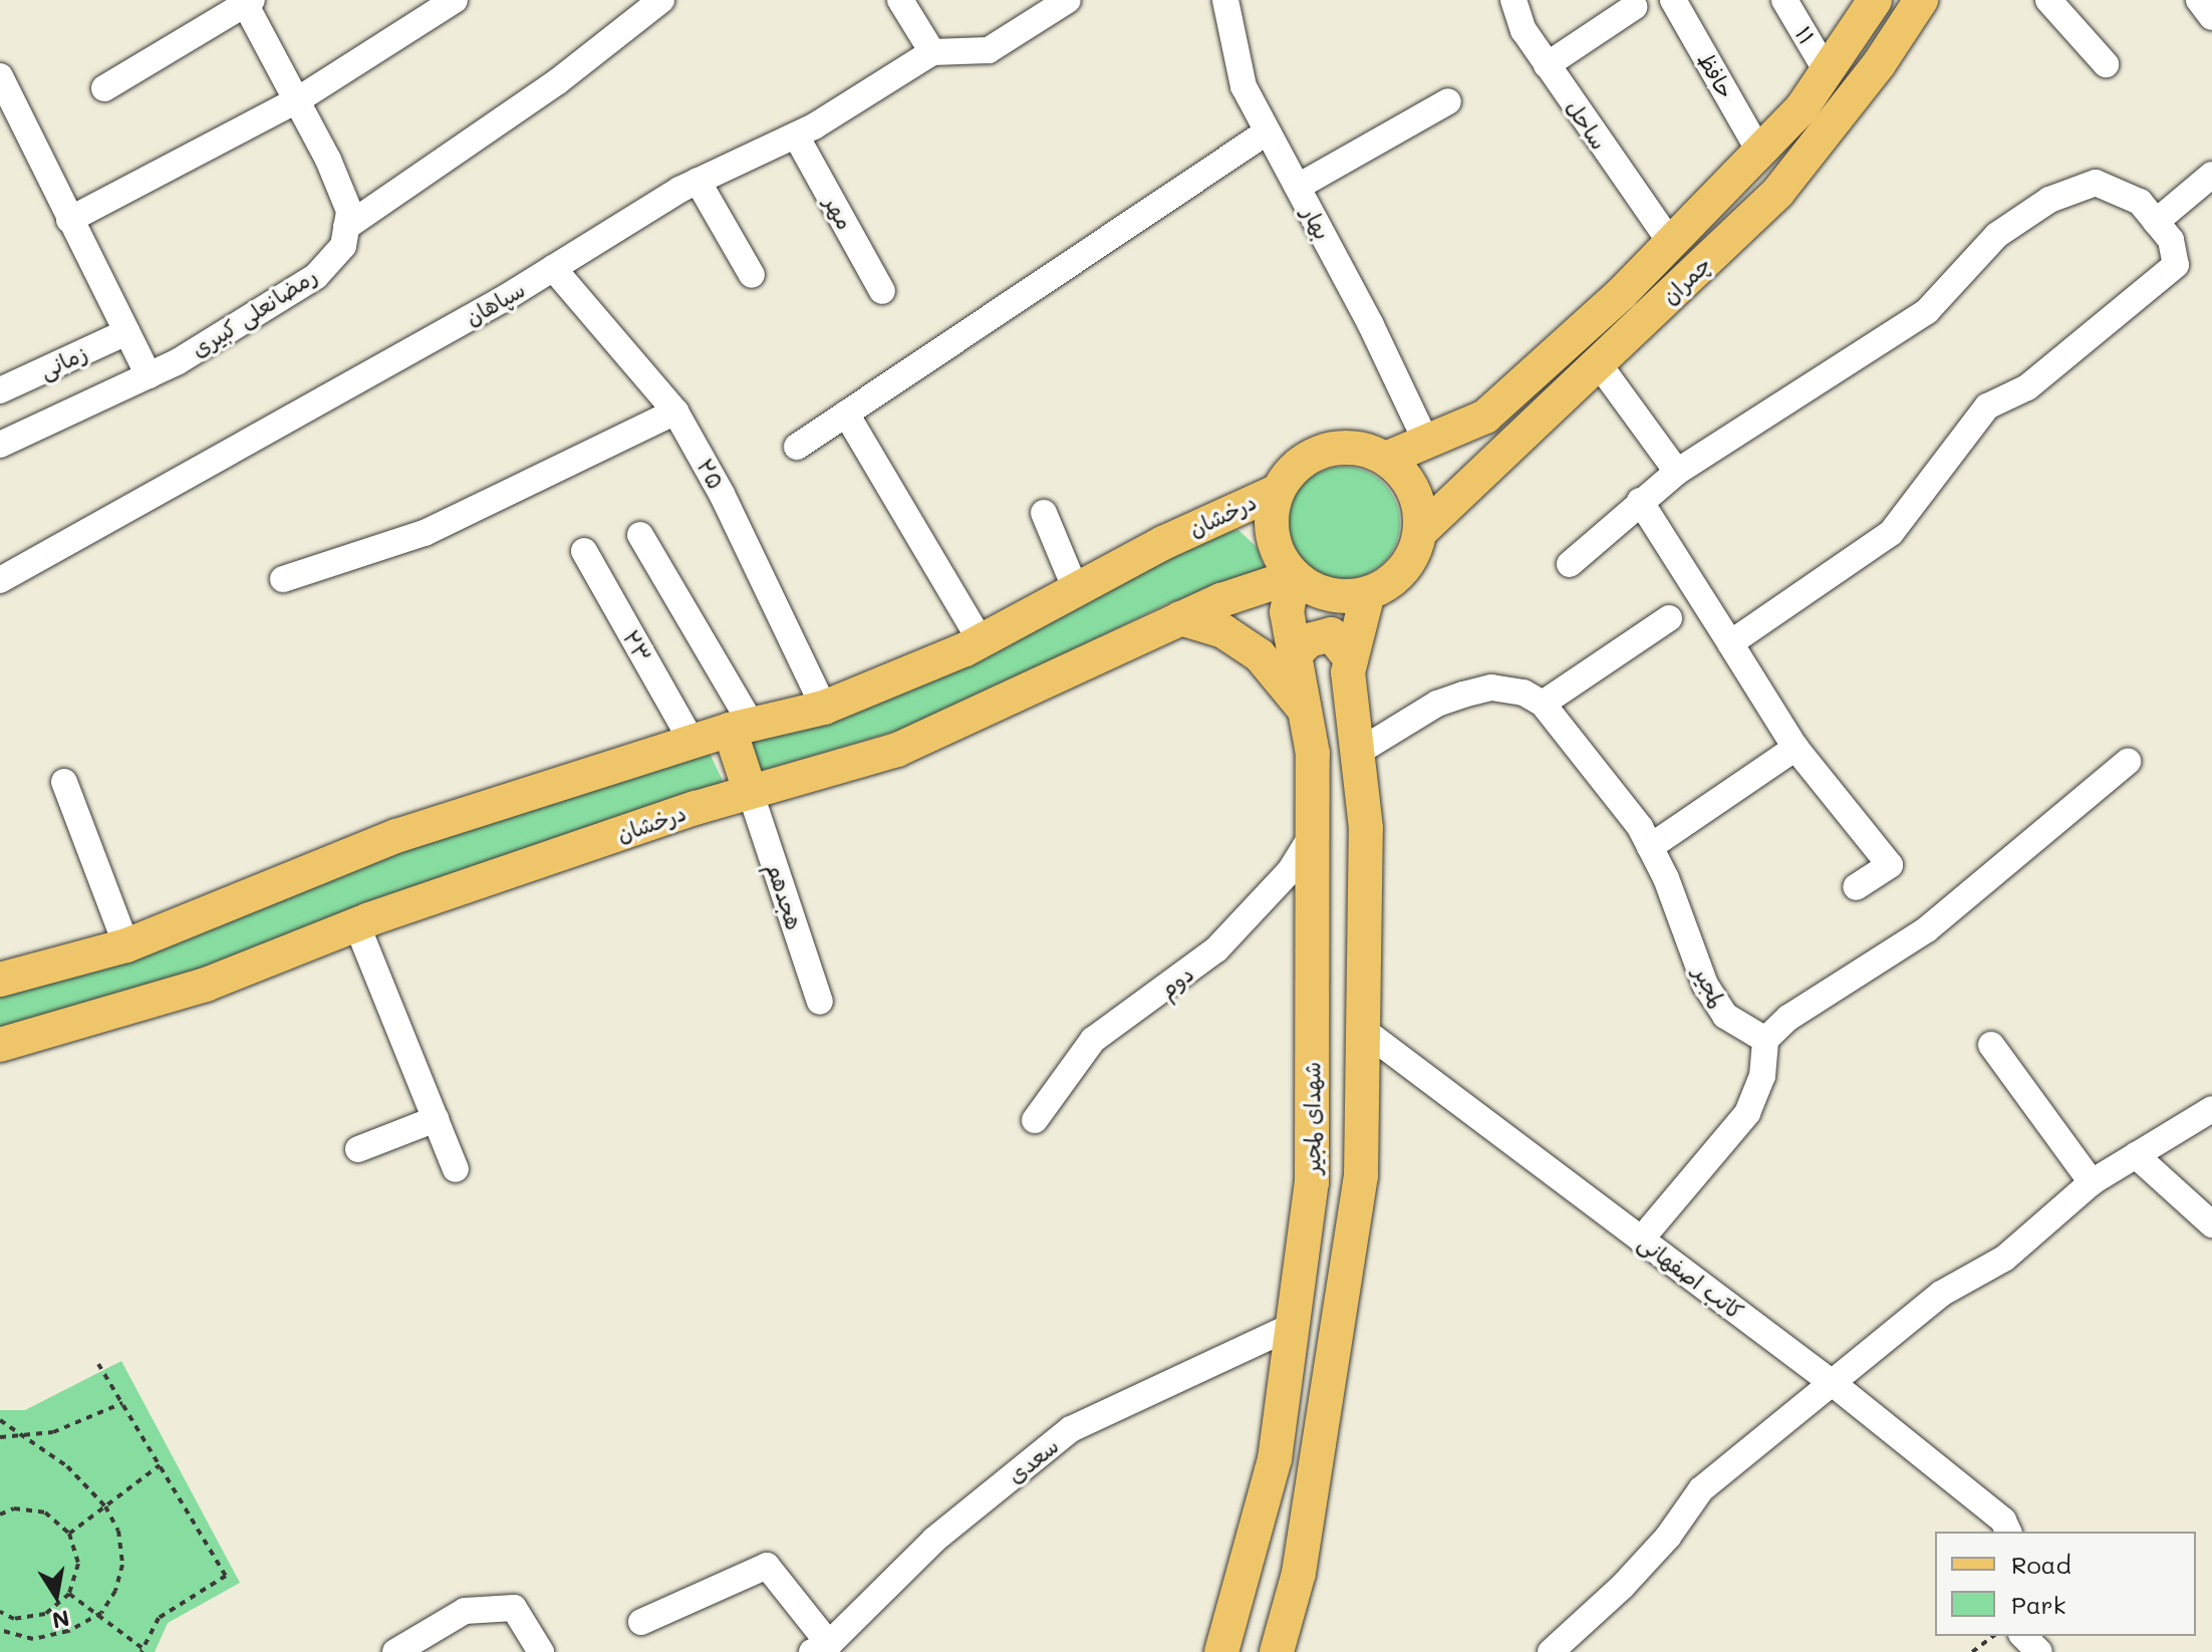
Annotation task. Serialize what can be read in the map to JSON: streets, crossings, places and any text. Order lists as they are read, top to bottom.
{
  "streets": {
    "main road": ["چمران", "درخشان", "شهدای لمجیر"],
    "street": [
      "۱۱",
      "حافظ",
      "ساحل",
      "مهر",
      "بهار",
      "سپاهان",
      "رمضانعلی کبیری",
      "زمانی",
      "۲۵",
      "۲۳",
      "هجدهم",
      "دوم",
      "لمجیر",
      "کاتب اصفهانی",
      "سعدی"
    ]
  },
  "crossings": [
    ["۱۱", "چمران"],
    ["حافظ", "چمران"],
    ["ساحل", "چمران"],
    ["مهر", "سپاهان"],
    ["بهار", "چمران"],
    ["چمران", "درخشان"],
    ["چمران", "شهدای لمجیر"],
    ["سپاهان", "۲۵"],
    ["۲۵", "درخشان"],
    ["درخشان", "۲۳"],
    ["درخشان", "هجدهم"],
    ["درخشان", "شهدای لمجیر"],
    ["دوم", "شهدای لمجیر"],
    ["شهدای لمجیر", "سعدی"]
  ],
  "legend": ["Road", "Park"],
  "north": "bottom"
}
